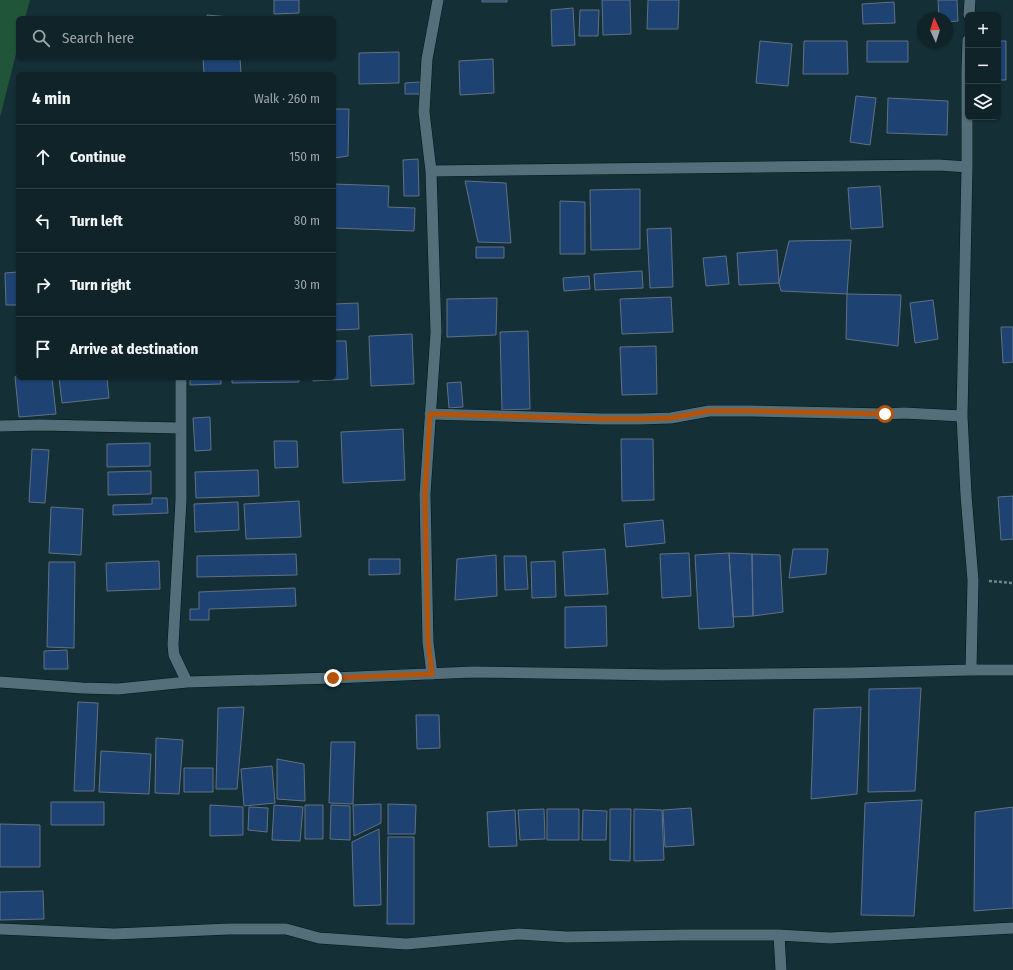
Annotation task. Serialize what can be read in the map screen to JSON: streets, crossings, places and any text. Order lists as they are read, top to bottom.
{
  "north": "top",
  "page": {
    "map_buttons": ["+", "−"],
    "search": "Search here",
    "heading": ["4 min", "Walk · 260 m"],
    "list": [
      ["Continue", "150 m"],
      ["Turn left", "80 m"],
      ["Turn right", "30 m"],
      "Arrive at destination"
    ]
  }
}
